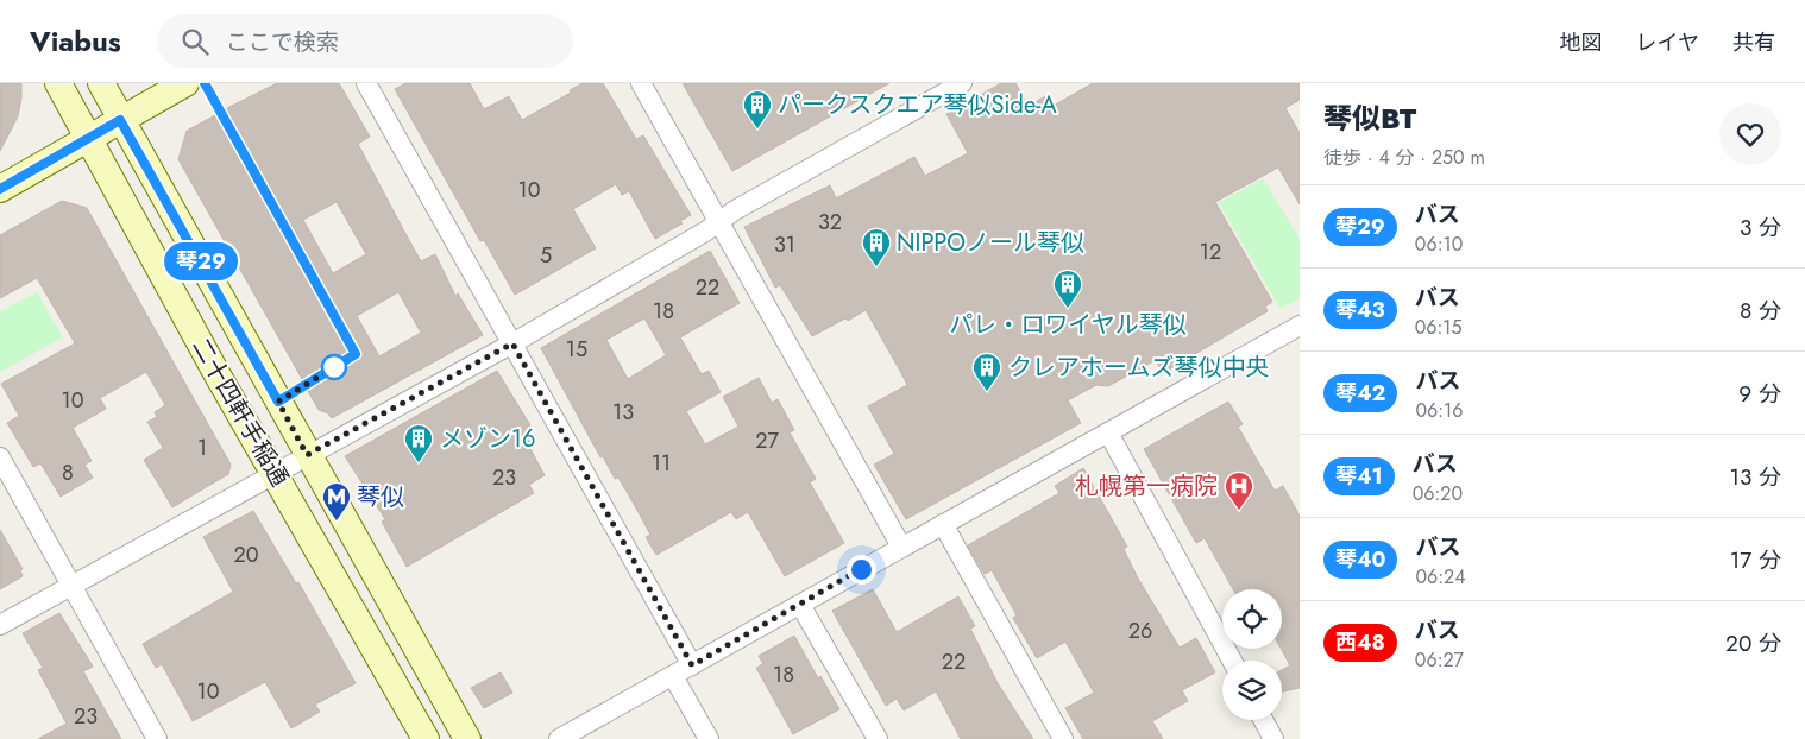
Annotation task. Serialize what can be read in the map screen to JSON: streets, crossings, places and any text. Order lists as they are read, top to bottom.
{
  "streets": {
    "street": ["二十四軒手稲通"]
  },
  "places": {
    "building": [
      "パークスクエア琴似Side-A",
      "NIPPOノール琴似",
      "パレ・ロワイヤル琴似",
      "クレアホームズ琴似中央",
      "メゾン16"
    ],
    "hospital": ["札幌第一病院"],
    "metro station": ["琴似"]
  },
  "lines": ["bus line 琴29"],
  "house_numbers": [
    "10",
    "32",
    "31",
    "12",
    "5",
    "22",
    "18",
    "15",
    "10",
    "13",
    "27",
    "1",
    "11",
    "8",
    "23",
    "20",
    "26",
    "22",
    "18",
    "10",
    "23"
  ],
  "page": {
    "header": "Viabus",
    "search": "ここで検索",
    "nav": ["地図", "レイヤ", "共有"],
    "on_map": "琴29",
    "heading": ["琴似BT", "徒歩 · 4 分 · 250 m"],
    "list": [
      {
        "mark": "琴29",
        "name": "バス",
        "note": "06:10",
        "value": "3 分"
      },
      {
        "mark": "琴43",
        "name": "バス",
        "note": "06:15",
        "value": "8 分"
      },
      {
        "mark": "琴42",
        "name": "バス",
        "note": "06:16",
        "value": "9 分"
      },
      {
        "mark": "琴41",
        "name": "バス",
        "note": "06:20",
        "value": "13 分"
      },
      {
        "mark": "琴40",
        "name": "バス",
        "note": "06:24",
        "value": "17 分"
      },
      {
        "mark": "西48",
        "name": "バス",
        "note": "06:27",
        "value": "20 分"
      }
    ]
  }
}
